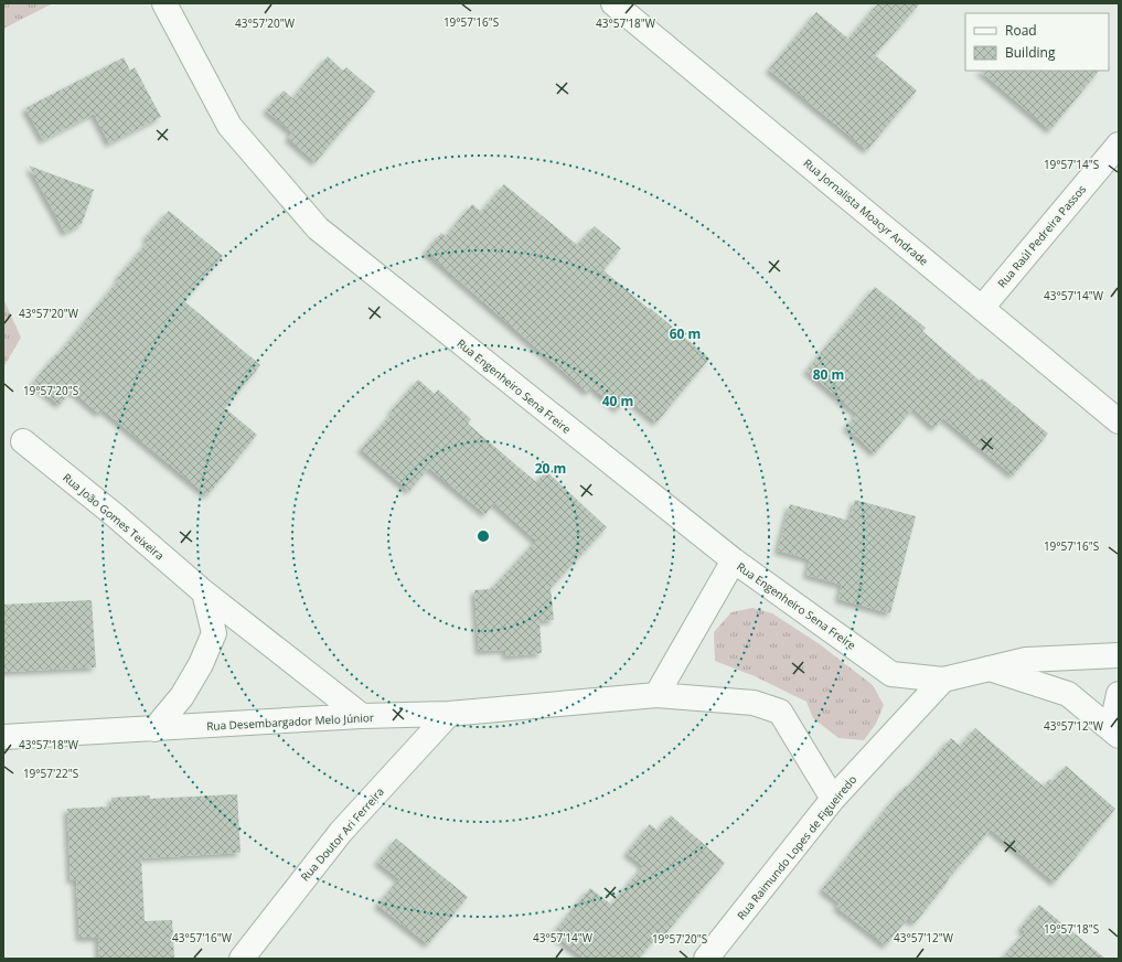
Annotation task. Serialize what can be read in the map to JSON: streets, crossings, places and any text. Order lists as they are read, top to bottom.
{
  "streets": {
    "street": [
      "Rua Jornalista Moacyr Andrade",
      "Rua Raúl Pedreira Passos",
      "Rua Engenheiro Sena Freire",
      "Rua João Gomes Teixeira",
      "Rua Desembargador Melo Júnior",
      "Rua Doutor Ari Ferreira",
      "Rua Raimundo Lopes de Figueiredo"
    ]
  },
  "crossings": [
    ["Rua Jornalista Moacyr Andrade", "Rua Raúl Pedreira Passos"],
    ["Rua Engenheiro Sena Freire", "Rua Raimundo Lopes de Figueiredo"],
    ["Rua João Gomes Teixeira", "Rua Desembargador Melo Júnior"],
    ["Rua Desembargador Melo Júnior", "Rua Doutor Ari Ferreira"],
    ["Rua Desembargador Melo Júnior", "Rua Raimundo Lopes de Figueiredo"]
  ],
  "legend": ["Road", "Building"],
  "coordinates": [
    "19°57'16\"S",
    "43°57'20\"W",
    "43°57'18\"W",
    "19°57'14\"S",
    "43°57'14\"W",
    "19°57'20\"S",
    "43°57'12\"W",
    "19°57'22\"S",
    "19°57'18\"S",
    "43°57'16\"W"
  ],
  "rings": [
    "60 m",
    "80 m",
    "40 m",
    "20 m"
  ]
}
